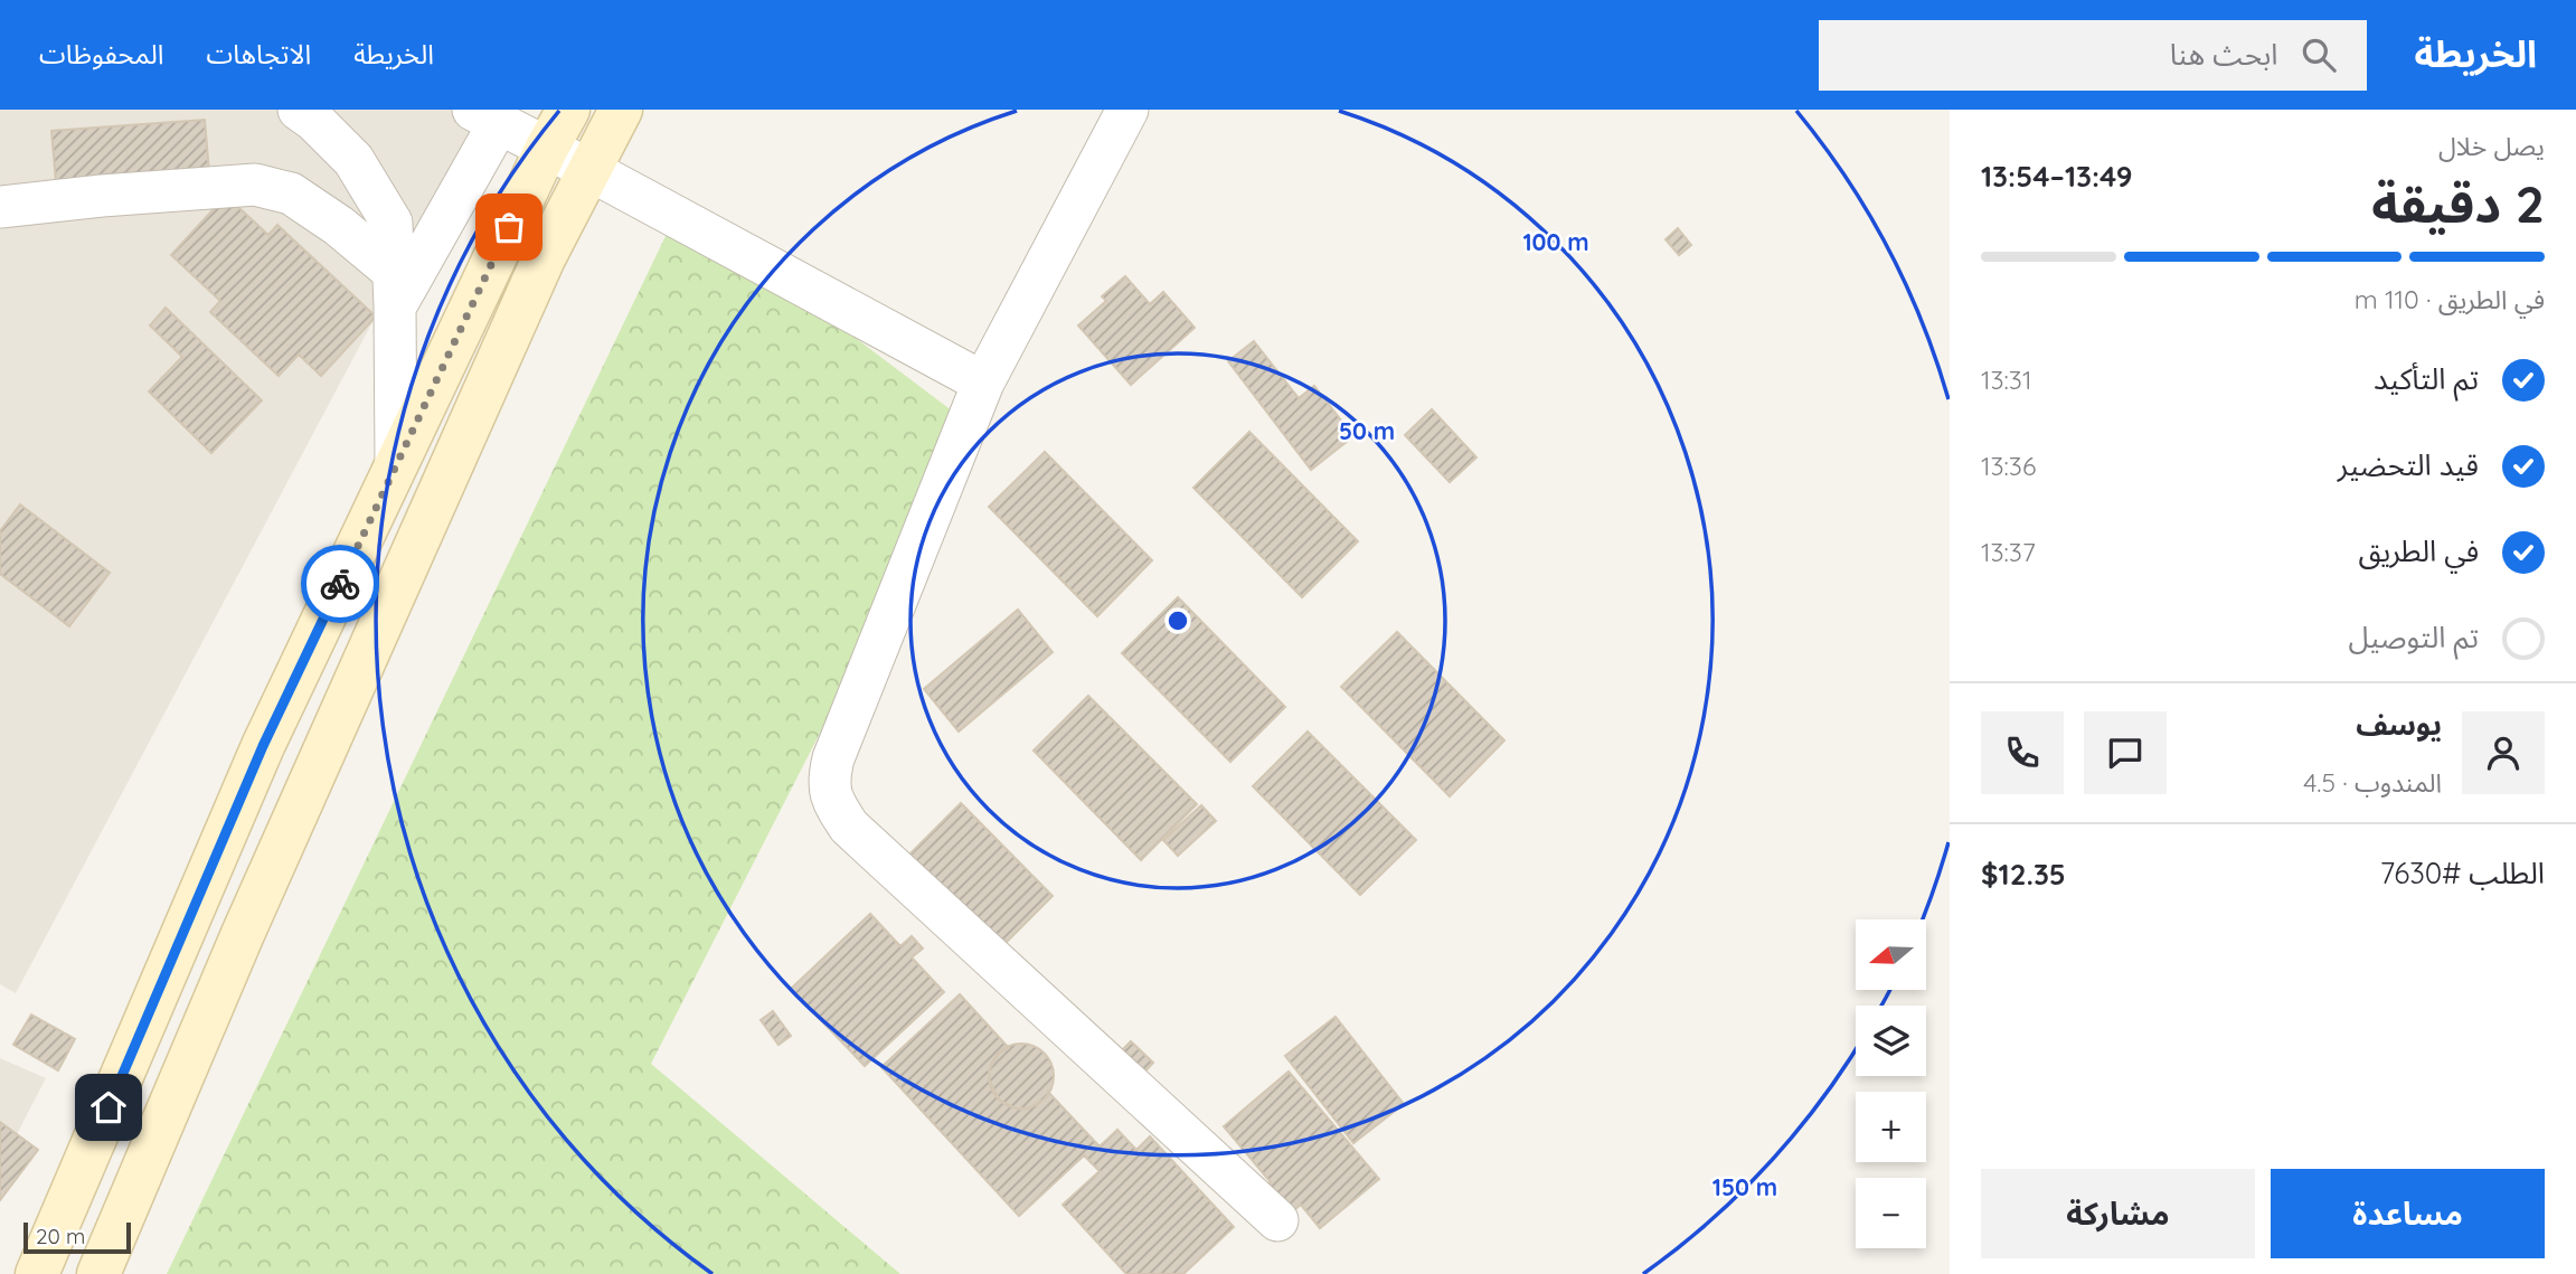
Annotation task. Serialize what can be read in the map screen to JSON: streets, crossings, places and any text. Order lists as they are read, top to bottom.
{
  "scale_bar": "20 m",
  "north": "left",
  "page": {
    "header": "الخريطة",
    "search": "ابحث هنا",
    "nav": ["الخريطة", "الاتجاهات", "المحفوظات"],
    "heading": ["2 دقيقة", "يصل خلال", "13:49–13:54"],
    "panel": [
      "يوسف",
      "المندوب · 4.5",
      "الطلب #7630",
      "$12.35"
    ],
    "bar": "في الطريق · 110 m",
    "list": [
      ["تم التأكيد", "13:31"],
      ["قيد التحضير", "13:36"],
      ["في الطريق", "13:37"],
      "تم التوصيل"
    ],
    "map_buttons": ["+", "−"],
    "buttons": ["مساعدة", "مشاركة"],
    "scale": "20 m"
  },
  "rings": ["100 m", "50 m", "150 m"]
}
